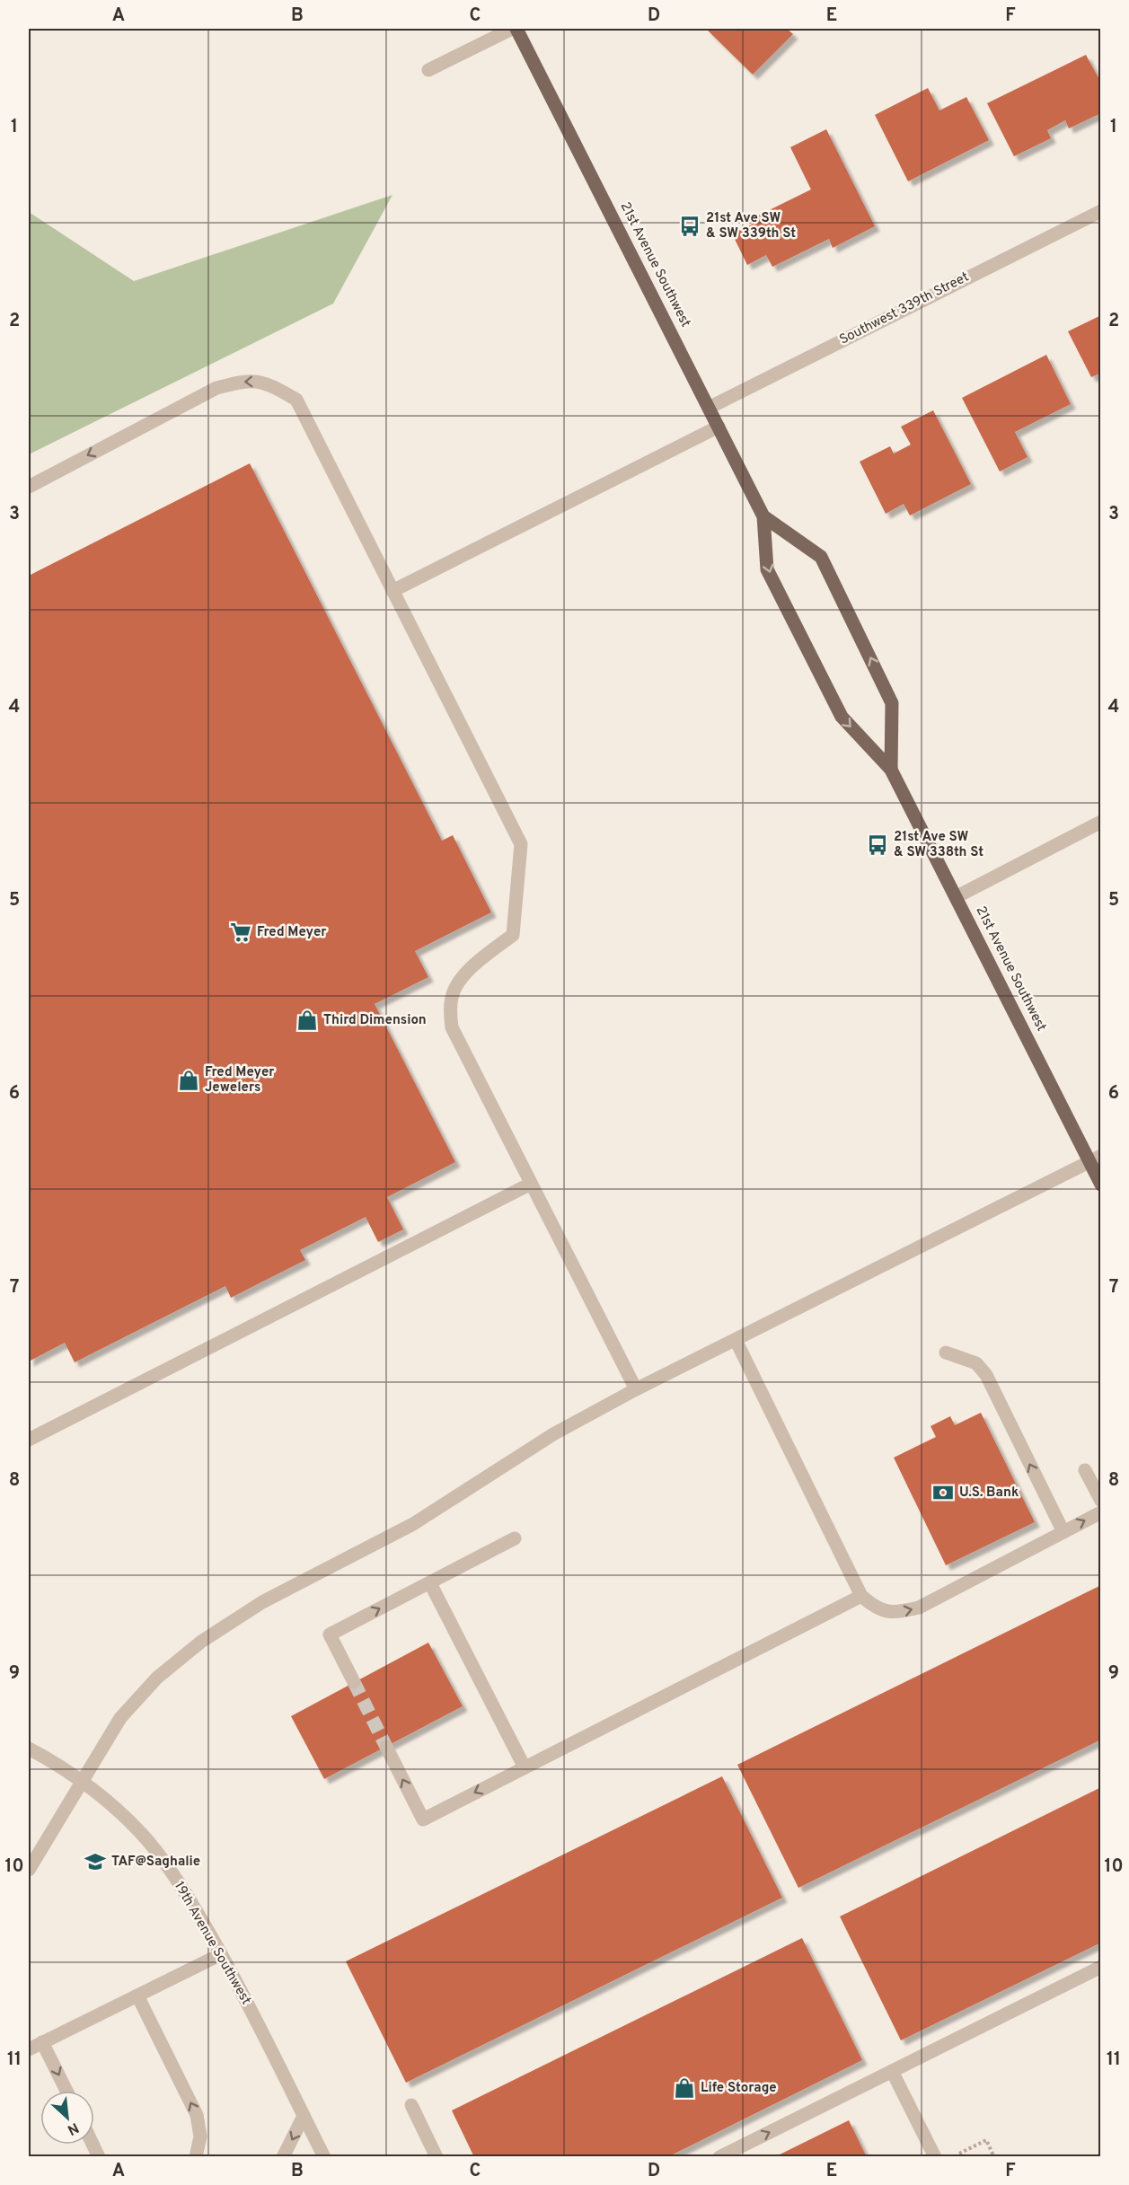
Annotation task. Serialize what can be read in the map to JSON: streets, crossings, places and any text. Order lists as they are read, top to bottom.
{
  "streets": {
    "main road": ["21st Avenue Southwest"],
    "street": ["Southwest 339th Street", "19th Avenue Southwest"]
  },
  "crossings": [
    ["21st Avenue Southwest", "Southwest 339th Street"]
  ],
  "places": {
    "bus stop": ["21st Ave SW & SW 339th St", "21st Ave SW & SW 338th St"],
    "supermarket": ["Fred Meyer"],
    "shop": ["Third Dimension", "Fred Meyer Jewelers", "Life Storage"],
    "bank": ["U.S. Bank"],
    "school or university": ["TAF@Saghalie"]
  },
  "north": "bottom right",
  "grid": {
    "columns": [
      "A",
      "B",
      "C",
      "D",
      "E",
      "F"
    ],
    "rows": [
      "1",
      "2",
      "3",
      "4",
      "5",
      "6",
      "7",
      "8",
      "9",
      "10",
      "11"
    ]
  }
}
